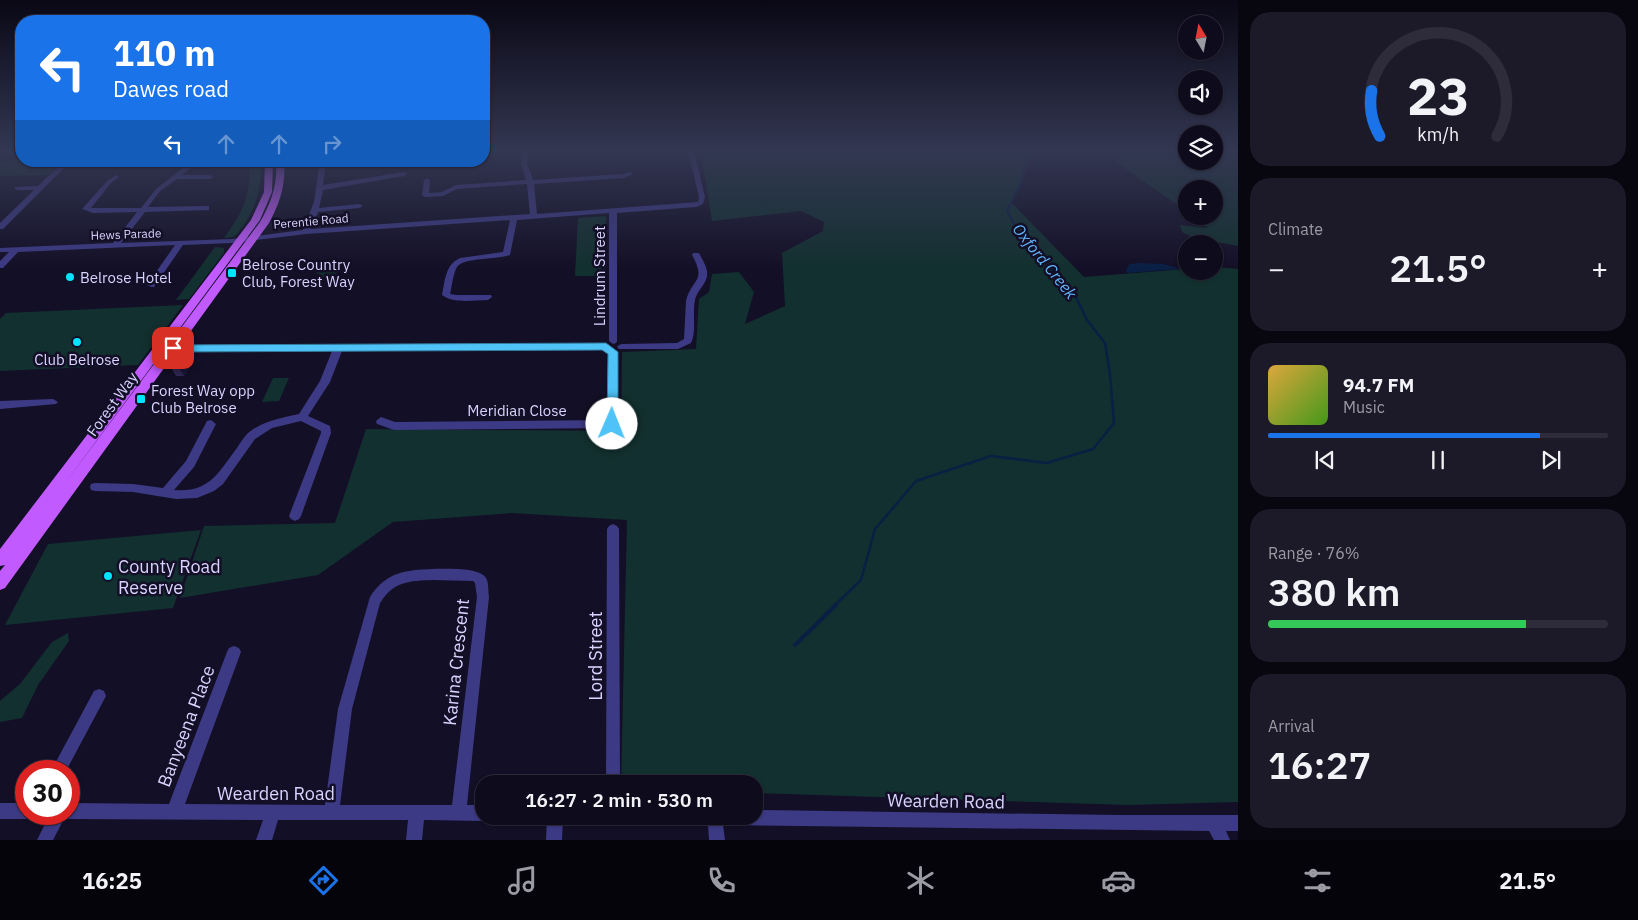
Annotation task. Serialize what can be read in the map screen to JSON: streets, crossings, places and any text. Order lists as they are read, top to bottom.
{
  "streets": {
    "main road": ["Forest Way"],
    "street": [
      "Perentie Road",
      "Hews Parade",
      "Lindrum Street",
      "Meridian Close",
      "Lord Street",
      "Karina Crescent",
      "Banyeena Place",
      "Wearden Road"
    ]
  },
  "crossings": [
    ["Perentie Road", "Hews Parade"],
    ["Perentie Road", "Lindrum Street"],
    ["Perentie Road", "Forest Way"],
    ["Hews Parade", "Forest Way"],
    ["Lindrum Street", "Meridian Close"],
    ["Karina Crescent", "Wearden Road"],
    ["Banyeena Place", "Wearden Road"]
  ],
  "water": ["Oxford Creek"],
  "places": {
    "transit": ["Belrose Country Club, Forest Way", "Forest Way opp Club Belrose"],
    "other": ["Belrose Hotel", "Club Belrose", "County Road Reserve"]
  },
  "north": "top",
  "page": {
    "map_buttons": ["+", "−"],
    "turn": ["110 m", "Dawes road"],
    "tile": [
      "Climate",
      ["Range · 76%", "380 km"],
      ["Arrival", "16:27"]
    ],
    "heat": ["−", "21.5°", "+"],
    "song": ["94.7 FM", "Music"],
    "limit": "30",
    "trip": "16:27 · 2 min · 530 m",
    "tabs": ["16:25", "21.5°"],
    "gauge": ["23", "km/h"]
  }
}
